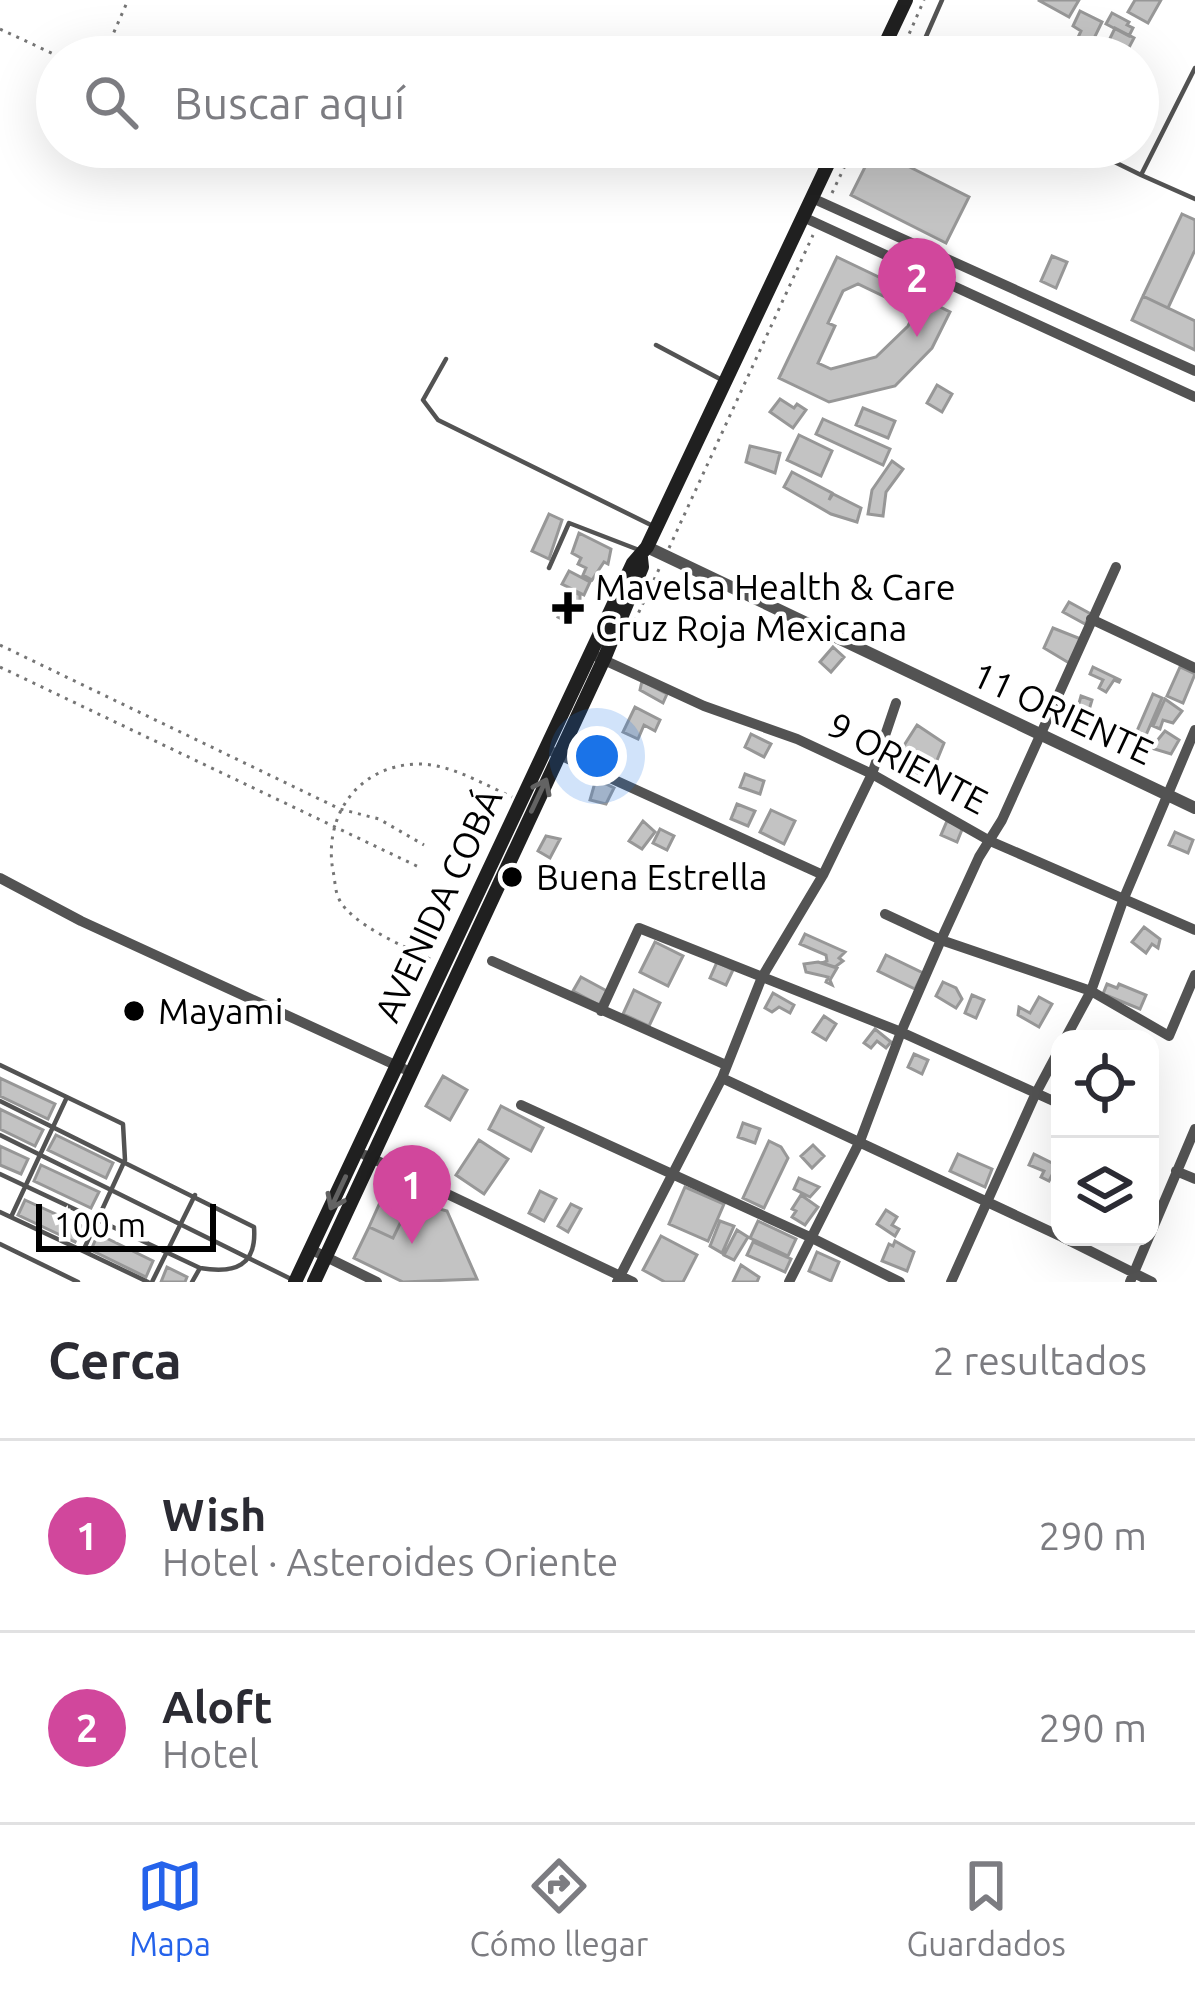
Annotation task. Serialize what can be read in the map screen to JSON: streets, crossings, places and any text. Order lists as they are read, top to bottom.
{
  "streets": {
    "main road": ["AVENIDA COBÁ"],
    "street": ["11 ORIENTE", "9 ORIENTE"]
  },
  "crossings": [
    ["11 ORIENTE", "AVENIDA COBÁ"],
    ["9 ORIENTE", "AVENIDA COBÁ"]
  ],
  "places": {
    "health": ["Mavelsa Health & Care Cruz Roja Mexicana"],
    "other": ["Buena Estrella", "Mayami"]
  },
  "scale_bar": "100 m",
  "page": {
    "search": "Buscar aquí",
    "pins": ["2", "1"],
    "scale": "100 m",
    "heading": ["Cerca", "2 resultados"],
    "list": [
      {
        "mark": "1",
        "name": "Wish",
        "note": "Hotel · Asteroides Oriente",
        "value": "290 m"
      },
      {
        "mark": "2",
        "name": "Aloft",
        "note": "Hotel",
        "value": "290 m"
      }
    ],
    "nav": ["Mapa", "Cómo llegar", "Guardados"]
  }
}
